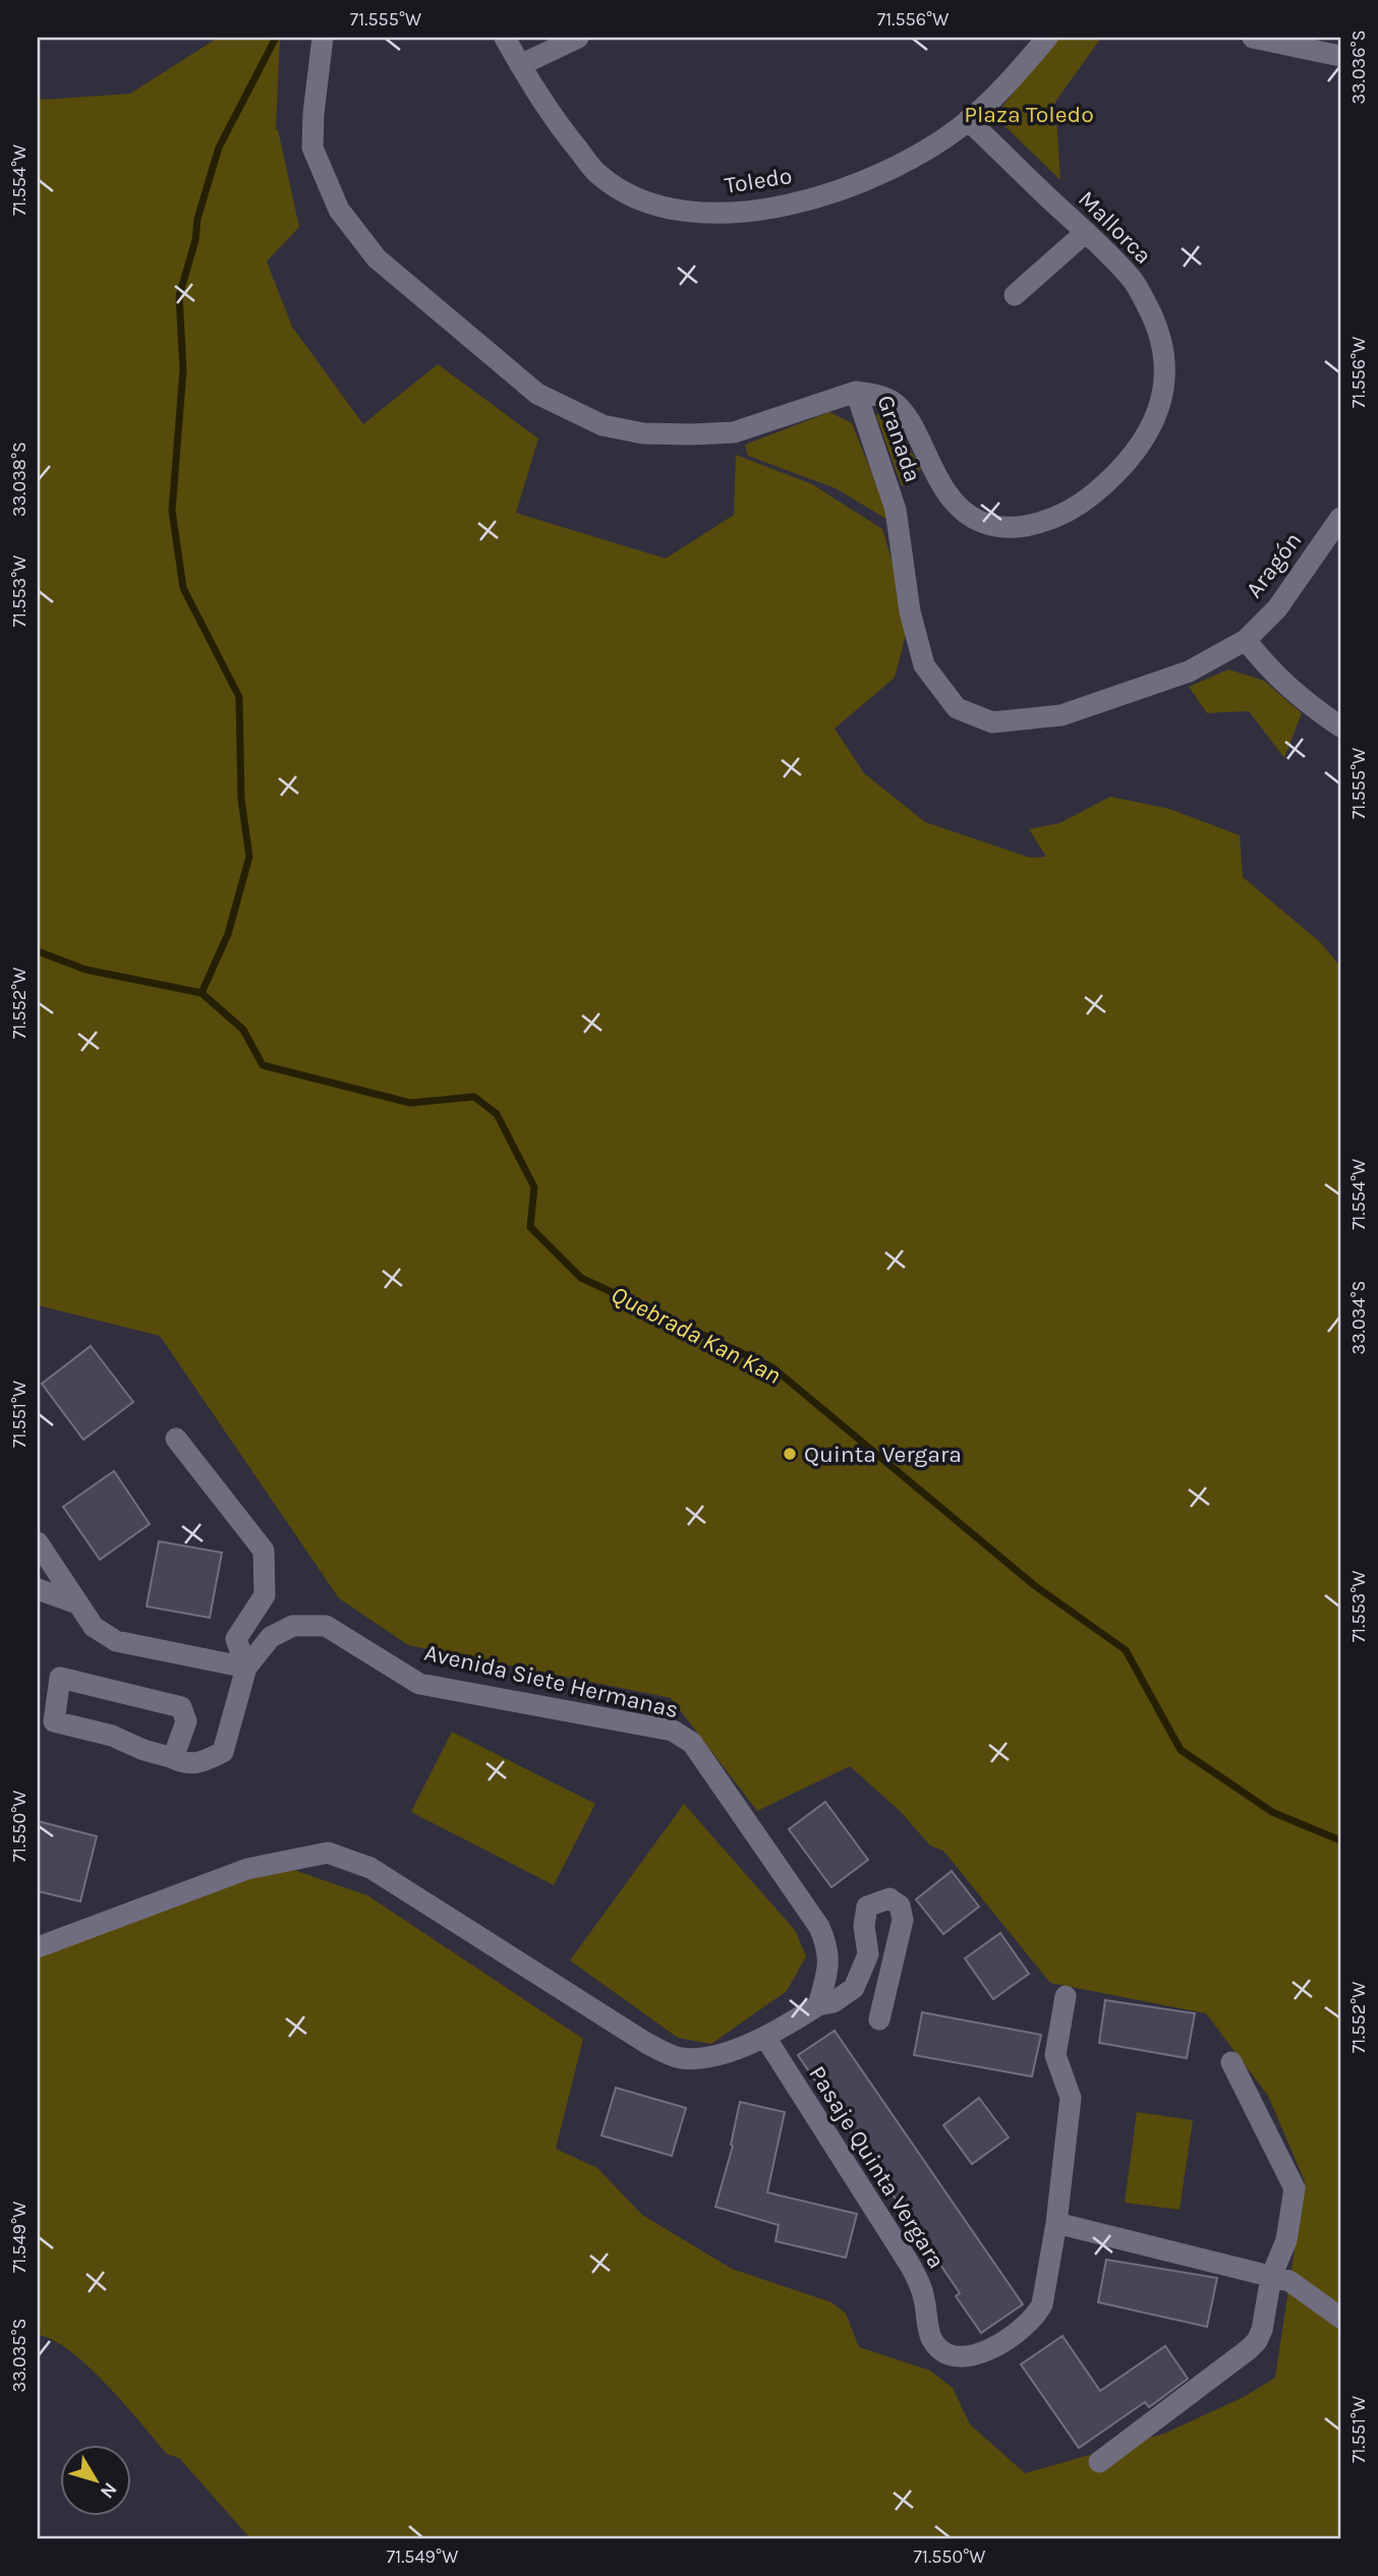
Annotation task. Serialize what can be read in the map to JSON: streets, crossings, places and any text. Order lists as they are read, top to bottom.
{
  "streets": {
    "street": [
      "Toledo",
      "Mallorca",
      "Granada",
      "Aragón",
      "Avenida Siete Hermanas",
      "Pasaje Quinta Vergara"
    ]
  },
  "crossings": [
    ["Toledo", "Mallorca"],
    ["Mallorca", "Granada"],
    ["Granada", "Aragón"]
  ],
  "water": ["Quebrada Kan Kan"],
  "parks": ["Plaza Toledo"],
  "places": ["Quinta Vergara"],
  "north": "bottom right",
  "coordinates": [
    "71.555°W",
    "71.556°W",
    "33.036°S",
    "71.554°W",
    "33.038°S",
    "71.553°W",
    "71.552°W",
    "33.034°S",
    "71.551°W",
    "71.550°W",
    "71.549°W",
    "33.035°S"
  ]
}
